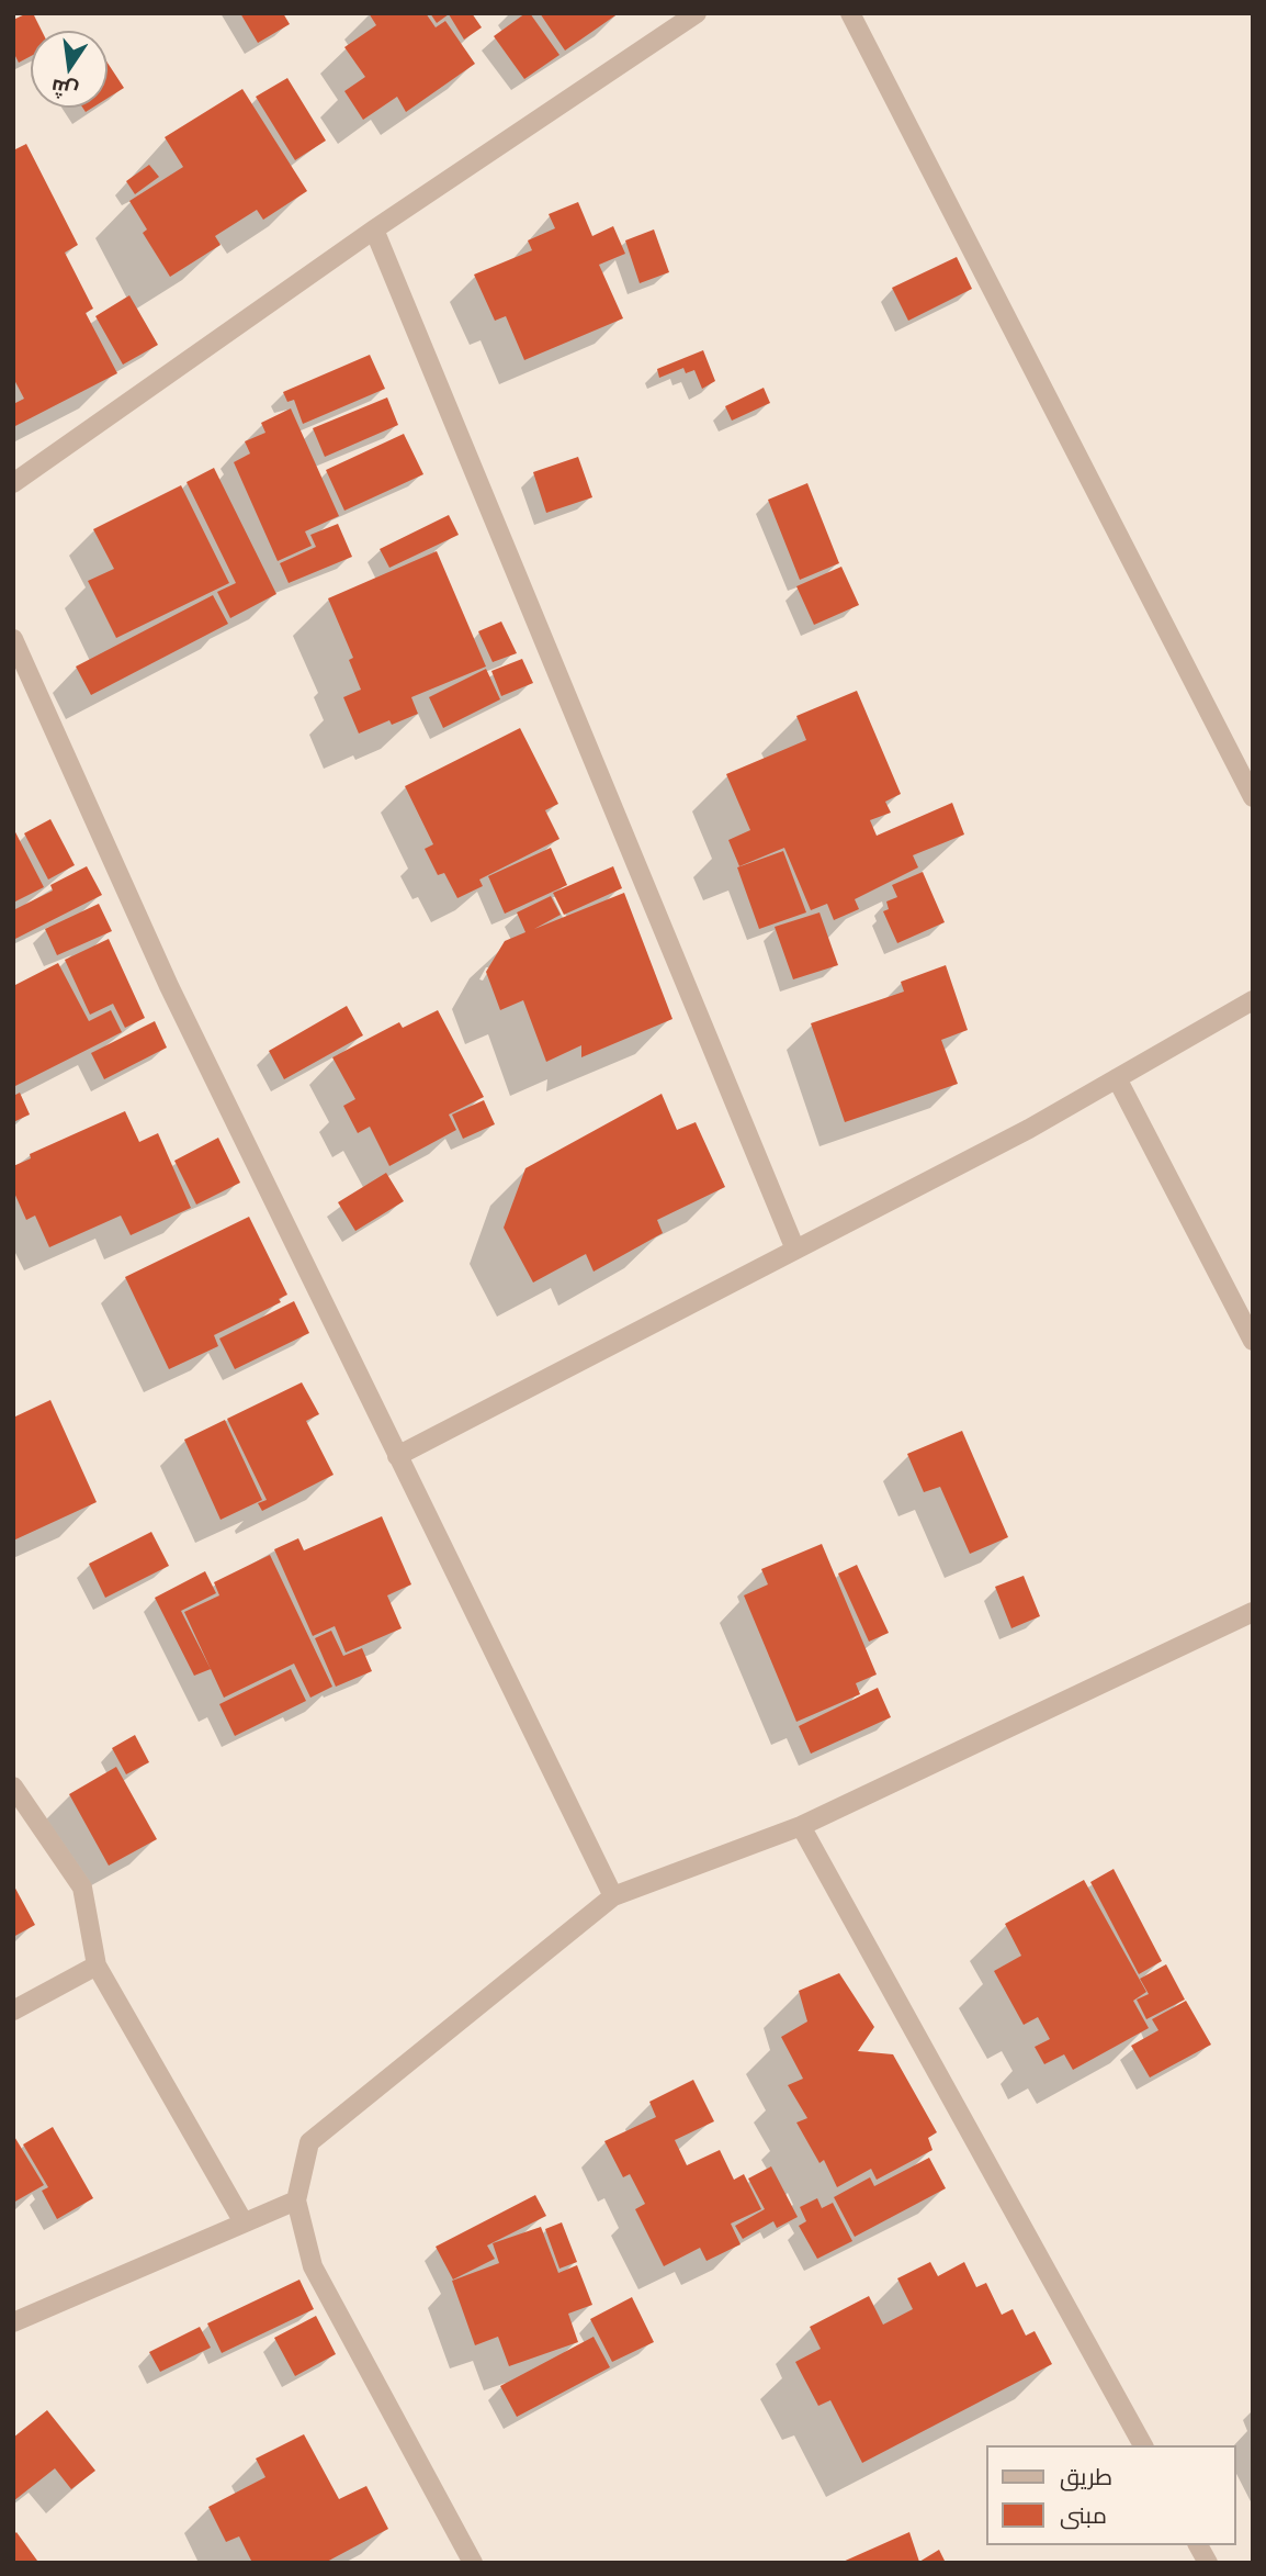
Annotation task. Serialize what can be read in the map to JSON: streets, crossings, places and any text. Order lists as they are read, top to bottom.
{
  "legend": ["طريق", "مبنى"],
  "north": "bottom"
}
